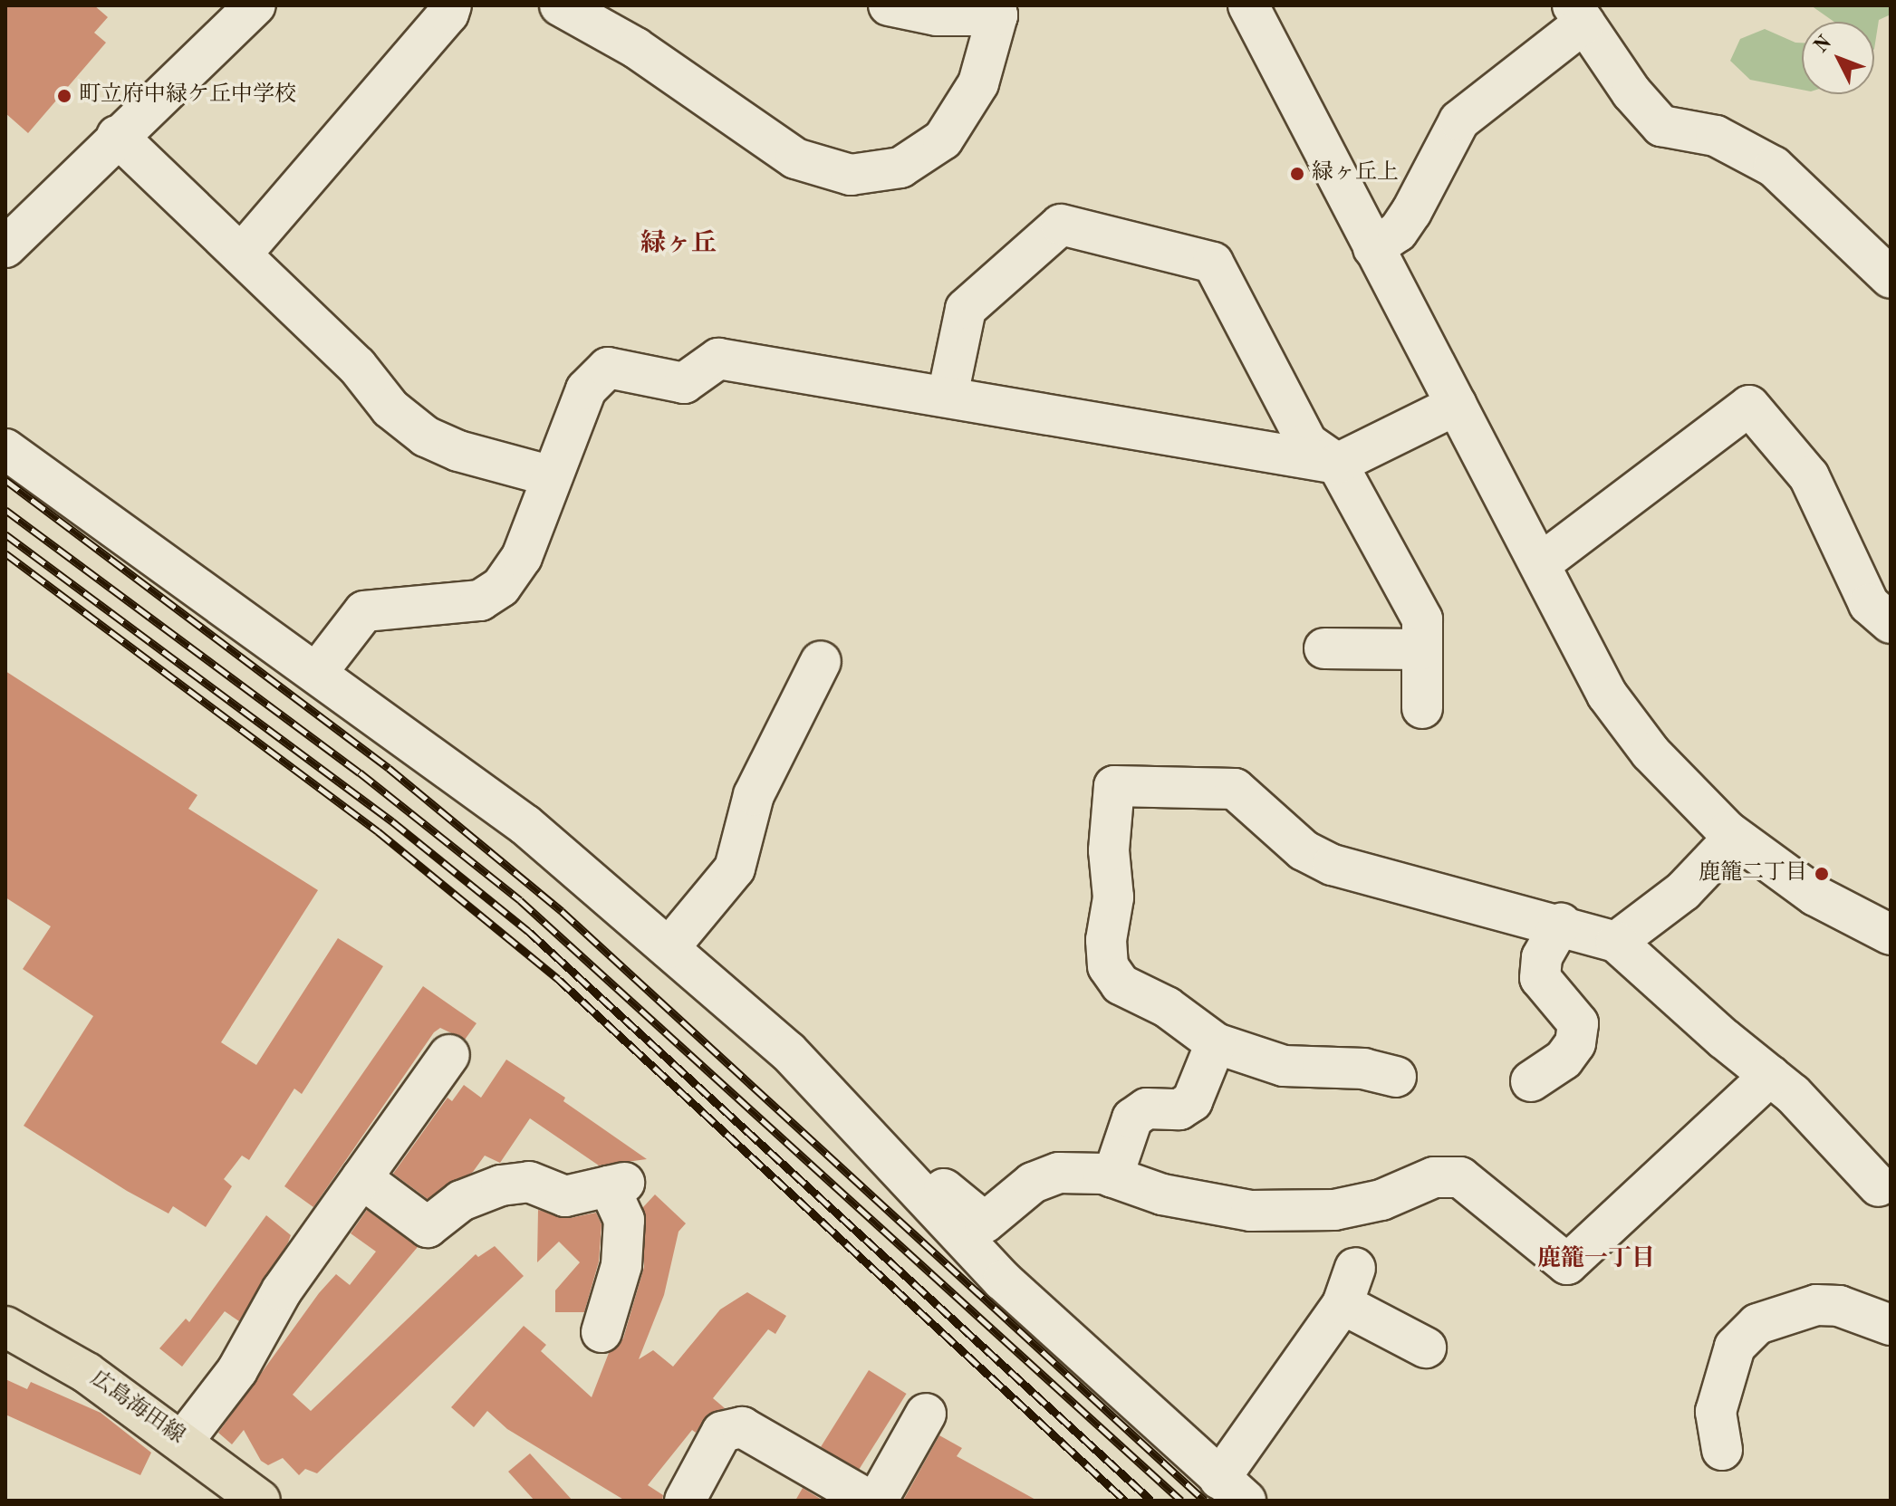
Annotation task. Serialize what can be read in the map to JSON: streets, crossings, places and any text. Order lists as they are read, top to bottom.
{
  "streets": {
    "main road": ["広島海田線"]
  },
  "districts": ["緑ヶ丘", "鹿籠一丁目"],
  "places": ["町立府中緑ケ丘中学校", "緑ヶ丘上", "鹿籠二丁目"],
  "north": "top left"
}
